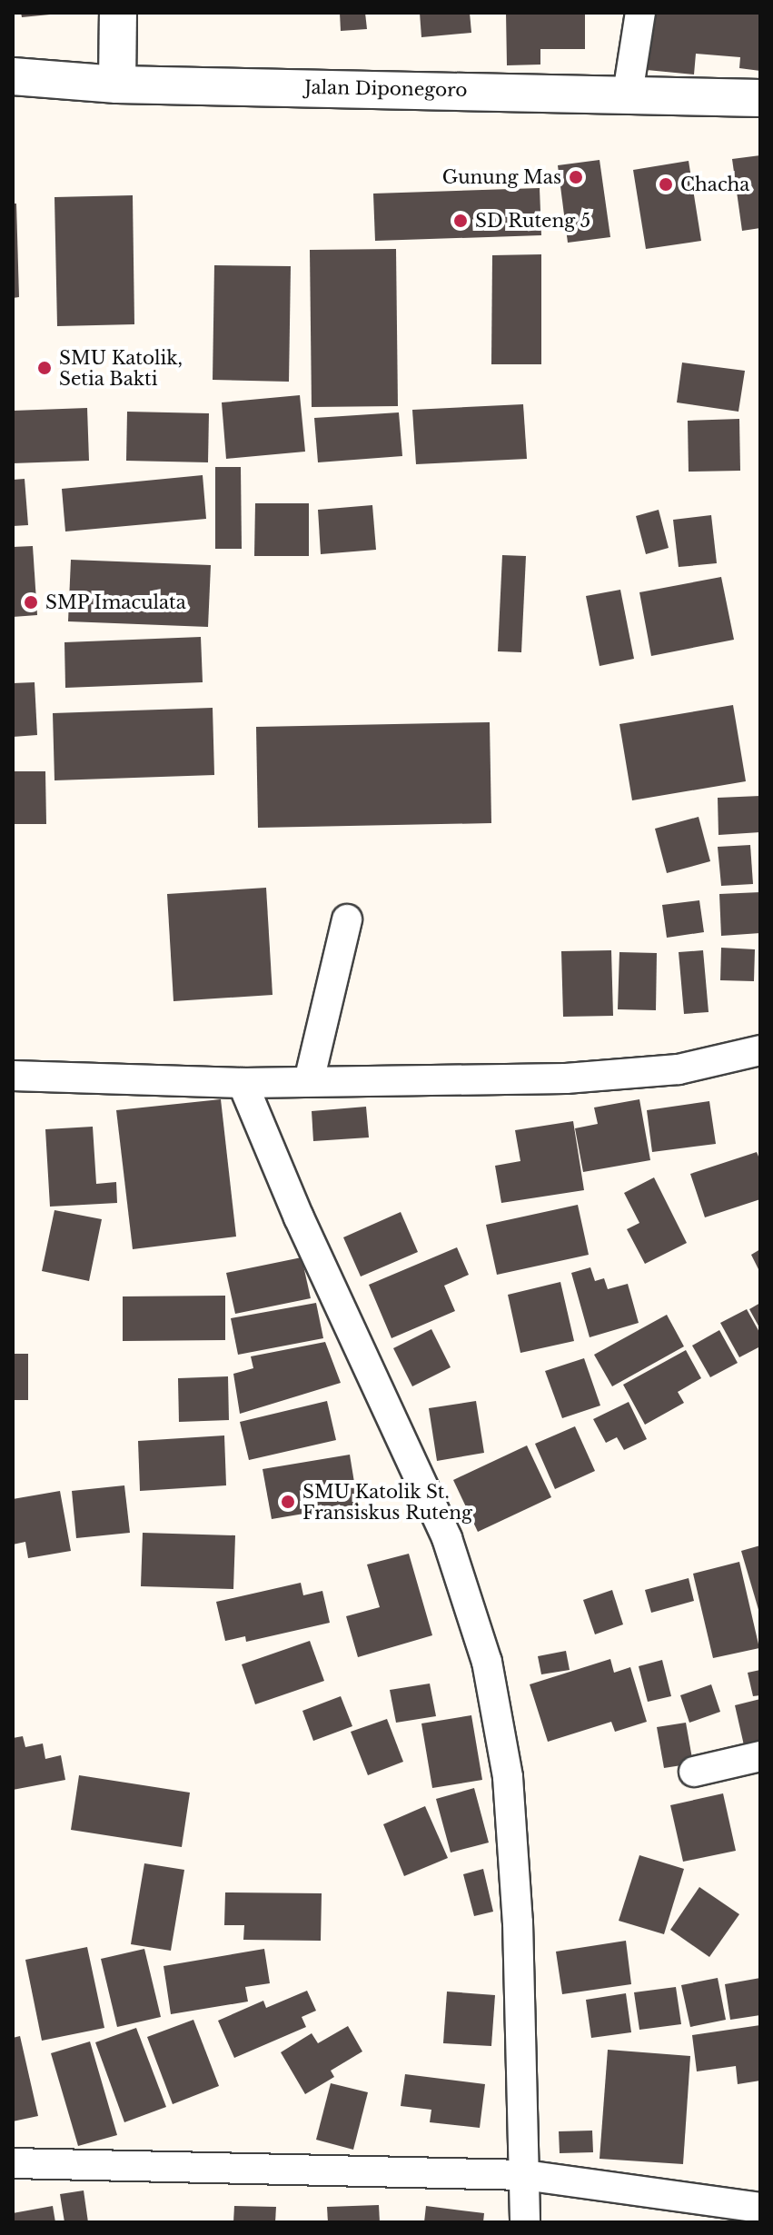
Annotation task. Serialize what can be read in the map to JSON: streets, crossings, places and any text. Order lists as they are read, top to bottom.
{
  "streets": {
    "street": ["Jalan Diponegoro"]
  },
  "places": [
    "Gunung Mas",
    "Chacha",
    "SD Ruteng 5",
    "SMU Katolik, Setia Bakti",
    "SMP Imaculata",
    "SMU Katolik St. Fransiskus Ruteng"
  ]
}
